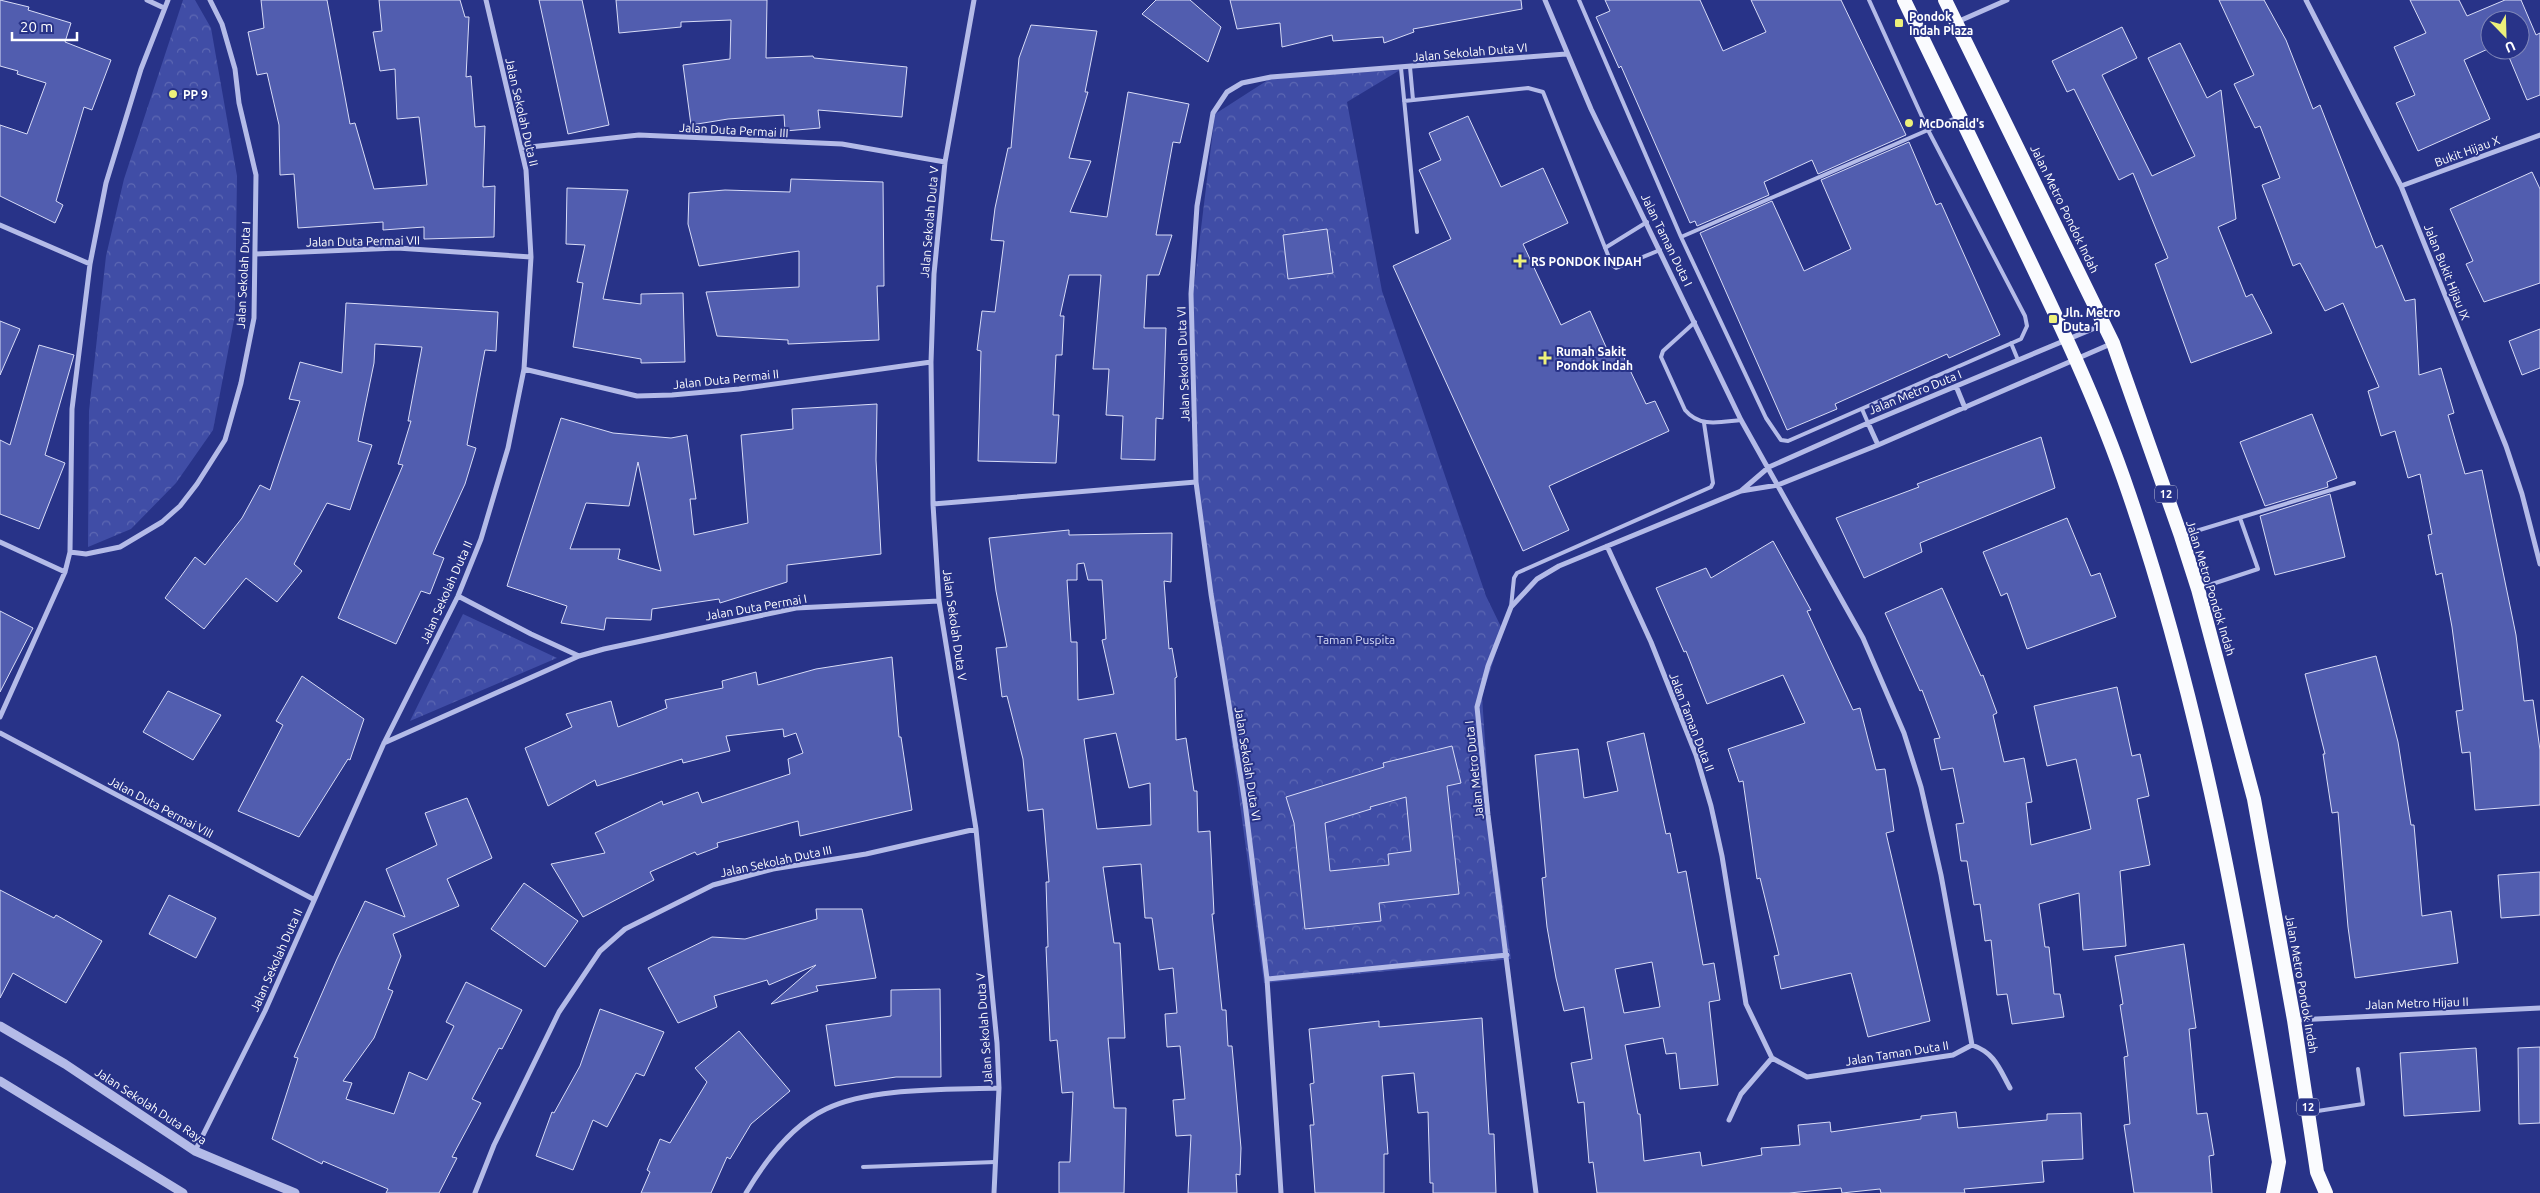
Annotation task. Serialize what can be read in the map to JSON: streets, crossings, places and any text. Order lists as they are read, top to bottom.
{
  "streets": {
    "highway": ["Jalan Metro Pondok Indah", "12"],
    "street": [
      "Jalan Sekolah Duta VI",
      "Jalan Sekolah Duta II",
      "Jalan Duta Permai III",
      "Bukit Hijau X",
      "Jalan Sekolah Duta V",
      "Jalan Taman Duta I",
      "Jalan Duta Permai VII",
      "Jalan Bukit Hijau IX",
      "Jalan Sekolah Duta I",
      "Jalan Duta Permai II",
      "Jalan Metro Duta I",
      "Jalan Duta Permai I",
      "Jalan Taman Duta II",
      "Jalan Duta Permai VIII",
      "Jalan Sekolah Duta III",
      "Jalan Metro Hijau II",
      "Jalan Sekolah Duta Raya"
    ]
  },
  "crossings": [
    ["Jalan Sekolah Duta VI", "Jalan Taman Duta I"],
    ["Jalan Sekolah Duta II", "Jalan Duta Permai III"],
    ["Jalan Sekolah Duta II", "Jalan Duta Permai VII"],
    ["Jalan Sekolah Duta II", "Jalan Duta Permai II"],
    ["Jalan Sekolah Duta II", "Jalan Duta Permai I"],
    ["Jalan Sekolah Duta II", "Jalan Duta Permai VIII"],
    ["Jalan Sekolah Duta II", "Jalan Sekolah Duta Raya"],
    ["Jalan Duta Permai III", "Jalan Sekolah Duta V"],
    ["Bukit Hijau X", "Jalan Bukit Hijau IX"],
    ["Jalan Metro Pondok Indah", "Jalan Metro Duta I"],
    ["Jalan Metro Pondok Indah", "Jalan Metro Hijau II"],
    ["Jalan Sekolah Duta V", "Jalan Duta Permai II"],
    ["Jalan Sekolah Duta V", "Jalan Duta Permai I"],
    ["Jalan Sekolah Duta V", "Jalan Sekolah Duta III"],
    ["Jalan Taman Duta I", "Jalan Metro Duta I"],
    ["Jalan Duta Permai VII", "Jalan Sekolah Duta I"],
    ["Jalan Metro Duta I", "Jalan Taman Duta II"]
  ],
  "parks": ["Taman Puspita"],
  "places": {
    "transit": ["Pondok Indah Plaza", "Jln. Metro Duta 1"],
    "other": ["PP 9", "McDonald's"],
    "health": ["RS PONDOK INDAH", "Rumah Sakit Pondok Indah"]
  },
  "scale_bar": "20 m",
  "north": "bottom right"
}
